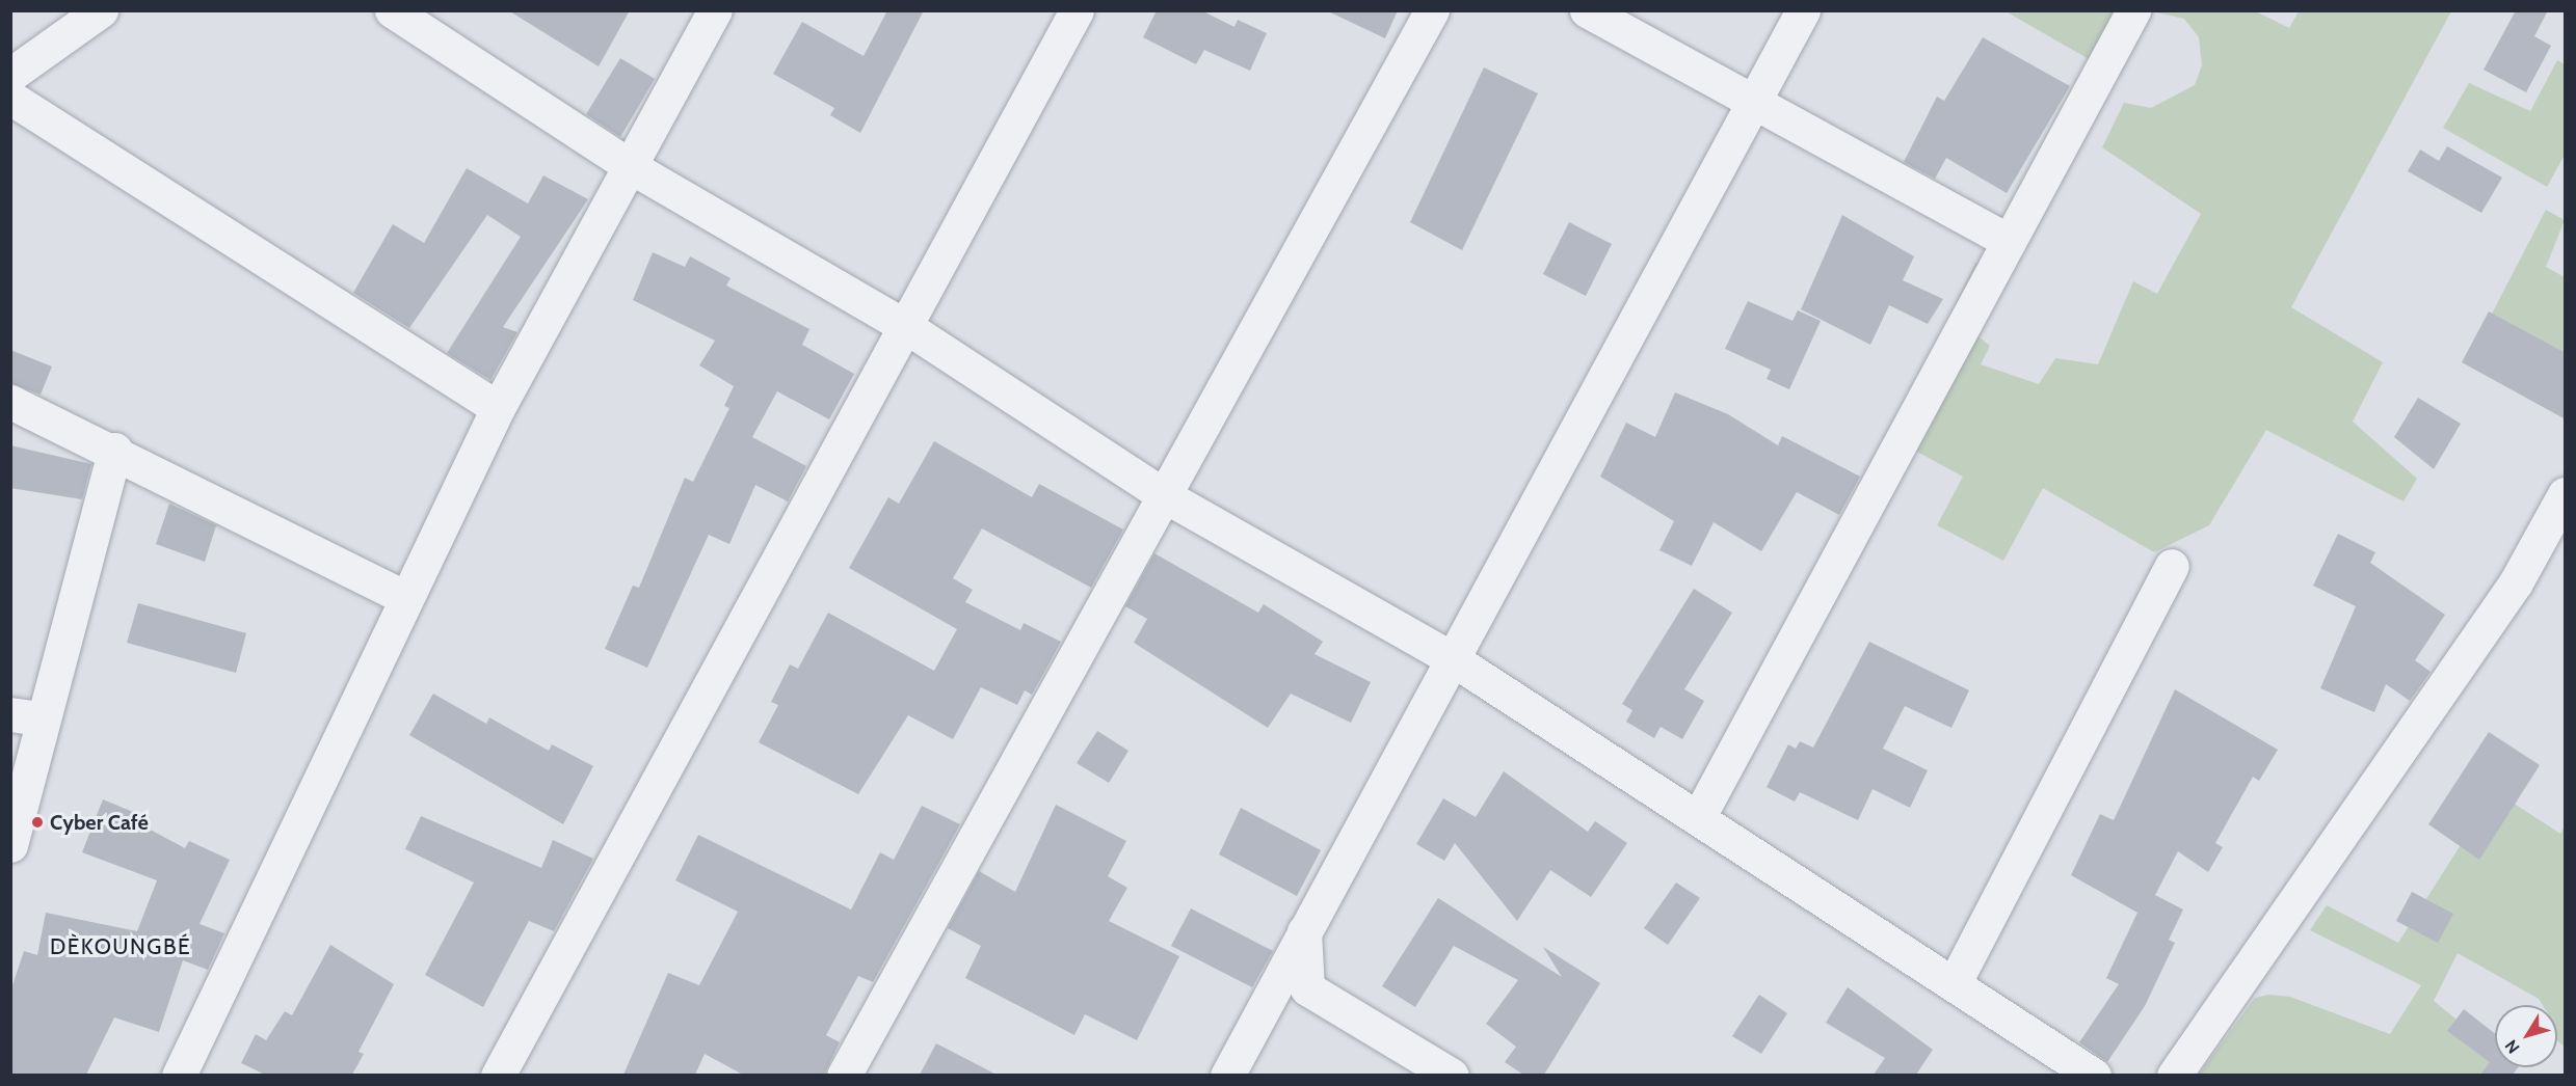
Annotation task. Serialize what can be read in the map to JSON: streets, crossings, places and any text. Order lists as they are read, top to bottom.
{
  "districts": ["DÈKOUNGBÉ"],
  "places": ["Cyber Café"],
  "north": "bottom left"
}
